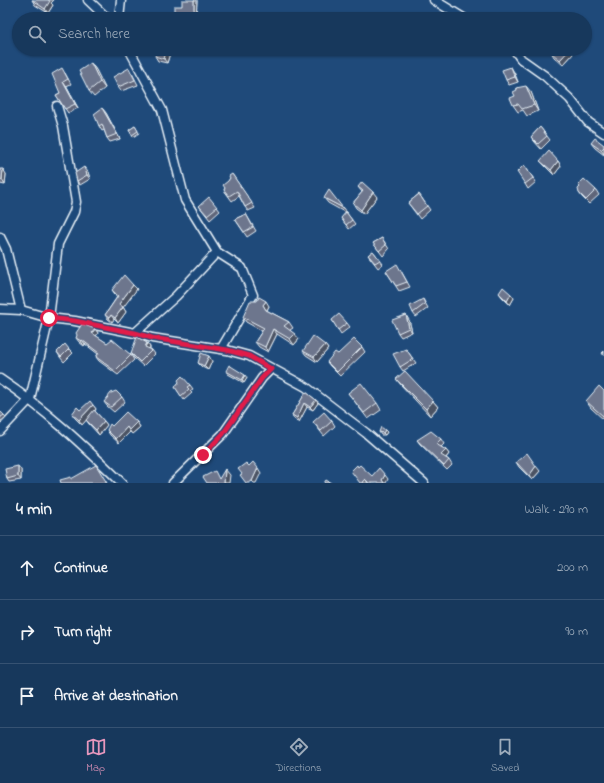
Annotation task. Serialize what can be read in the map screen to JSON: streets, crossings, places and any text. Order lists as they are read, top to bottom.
{
  "page": {
    "search": "Search here",
    "heading": ["4 min", "Walk · 290 m"],
    "list": [
      ["Continue", "200 m"],
      ["Turn right", "90 m"],
      "Arrive at destination"
    ],
    "nav": ["Map", "Directions", "Saved"]
  }
}
